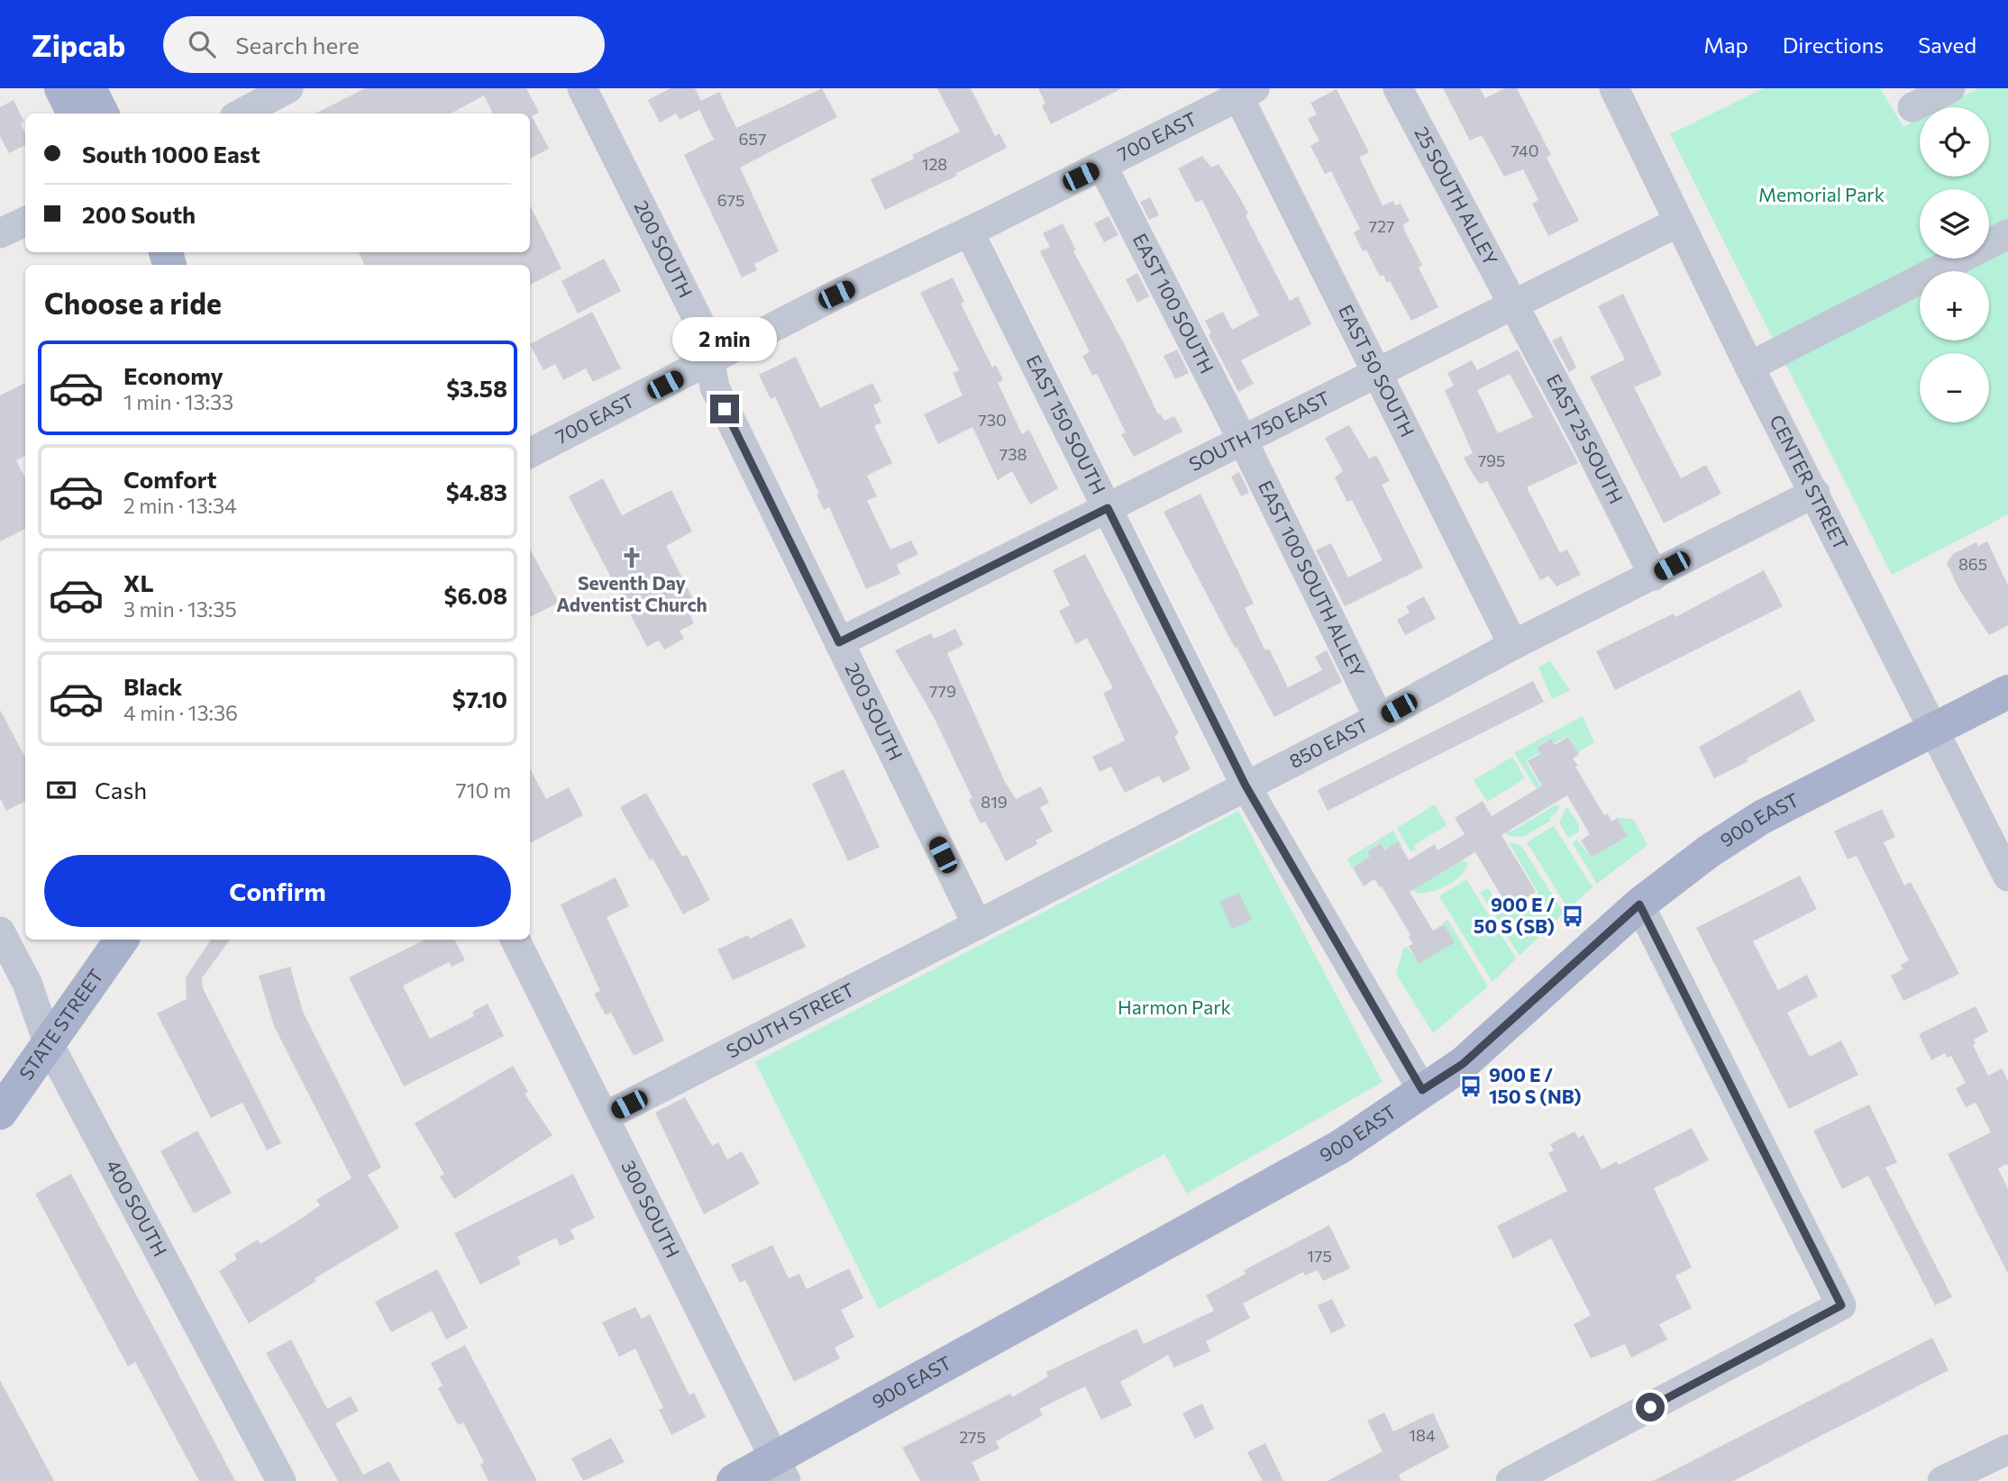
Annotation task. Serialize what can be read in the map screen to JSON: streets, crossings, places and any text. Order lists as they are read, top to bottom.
{
  "streets": {
    "main road": ["900 EAST", "STATE STREET"],
    "street": [
      "700 EAST",
      "25 SOUTH ALLEY",
      "200 SOUTH",
      "EAST 100 SOUTH",
      "EAST 50 SOUTH",
      "EAST 150 SOUTH",
      "SOUTH 750 EAST",
      "EAST 25 SOUTH",
      "CENTER STREET",
      "EAST 100 SOUTH ALLEY",
      "850 EAST",
      "SOUTH STREET",
      "400 SOUTH",
      "300 SOUTH"
    ]
  },
  "crossings": [
    ["700 EAST", "200 SOUTH"],
    ["700 EAST", "EAST 100 SOUTH"],
    ["700 EAST", "EAST 50 SOUTH"],
    ["700 EAST", "EAST 150 SOUTH"],
    ["25 SOUTH ALLEY", "SOUTH 750 EAST"],
    ["25 SOUTH ALLEY", "EAST 25 SOUTH"],
    ["200 SOUTH", "SOUTH 750 EAST"],
    ["200 SOUTH", "850 EAST"],
    ["200 SOUTH", "SOUTH STREET"],
    ["EAST 100 SOUTH", "SOUTH 750 EAST"],
    ["EAST 100 SOUTH", "EAST 100 SOUTH ALLEY"],
    ["EAST 50 SOUTH", "SOUTH 750 EAST"],
    ["EAST 50 SOUTH", "850 EAST"],
    ["EAST 150 SOUTH", "SOUTH 750 EAST"],
    ["EAST 150 SOUTH", "850 EAST"],
    ["EAST 150 SOUTH", "900 EAST"],
    ["SOUTH 750 EAST", "EAST 25 SOUTH"],
    ["SOUTH 750 EAST", "CENTER STREET"],
    ["SOUTH 750 EAST", "EAST 100 SOUTH ALLEY"],
    ["EAST 25 SOUTH", "850 EAST"],
    ["CENTER STREET", "850 EAST"],
    ["CENTER STREET", "900 EAST"],
    ["EAST 100 SOUTH ALLEY", "850 EAST"],
    ["850 EAST", "SOUTH STREET"],
    ["900 EAST", "300 SOUTH"],
    ["SOUTH STREET", "300 SOUTH"],
    ["STATE STREET", "400 SOUTH"]
  ],
  "parks": ["Memorial Park", "Harmon Park"],
  "places": {
    "church": ["Seventh Day Adventist Church"],
    "bus stop": ["900 E / 50 S (SB)", "900 E / 150 S (NB)"]
  },
  "house_numbers": [
    "657",
    "740",
    "128",
    "675",
    "727",
    "730",
    "738",
    "795",
    "865",
    "779",
    "819",
    "175",
    "184",
    "275"
  ],
  "page": {
    "header": "Zipcab",
    "search": "Search here",
    "nav": ["Map", "Directions", "Saved"],
    "map_buttons": ["+", "−"],
    "banner": ["South 1000 East", "200 South"],
    "heading": "Choose a ride",
    "bubble": "2 min",
    "list": [
      {
        "name": "Economy",
        "note": "1 min · 13:33",
        "value": "$3.58"
      },
      {
        "name": "Comfort",
        "note": "2 min · 13:34",
        "value": "$4.83"
      },
      {
        "name": "XL",
        "note": "3 min · 13:35",
        "value": "$6.08"
      },
      {
        "name": "Black",
        "note": "4 min · 13:36",
        "value": "$7.10"
      }
    ],
    "pay": ["Cash", "710 m"],
    "buttons": "Confirm"
  }
}
